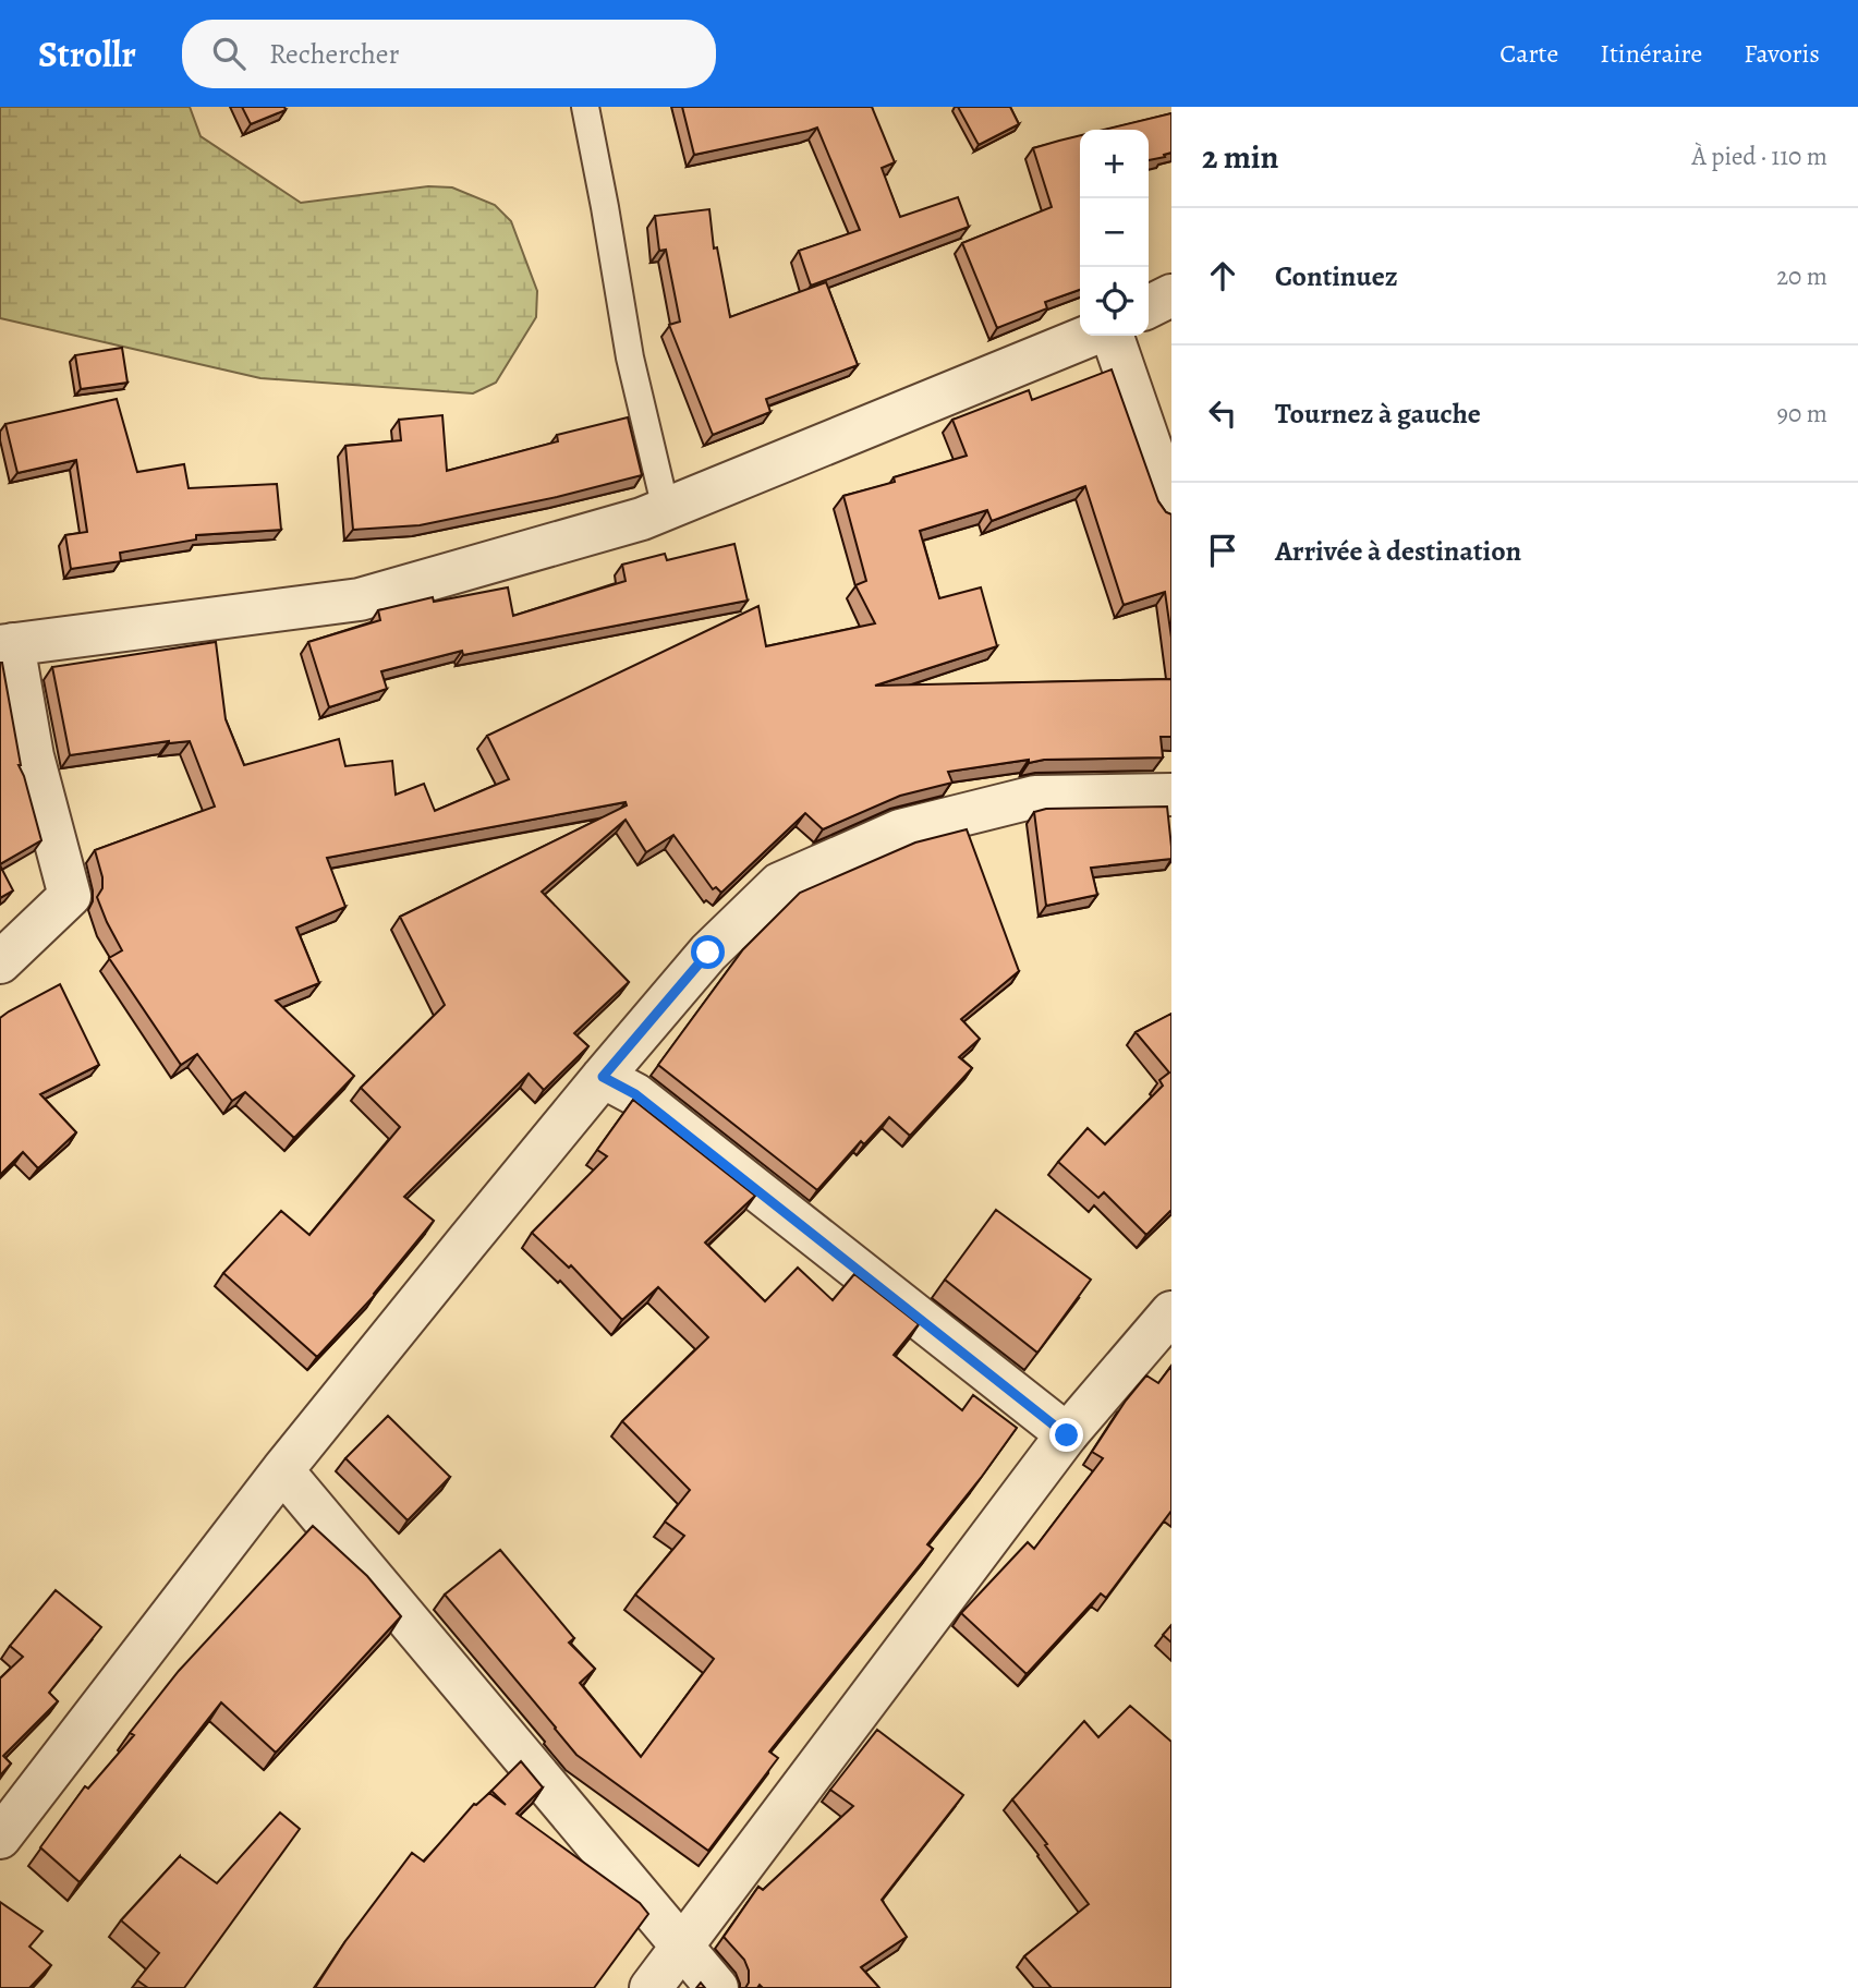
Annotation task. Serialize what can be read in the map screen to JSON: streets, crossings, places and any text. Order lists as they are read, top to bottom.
{
  "page": {
    "header": "Strollr",
    "search": "Rechercher",
    "nav": ["Carte", "Itinéraire", "Favoris"],
    "heading": ["2 min", "À pied · 110 m"],
    "map_buttons": ["+", "−"],
    "list": [
      ["Continuez", "20 m"],
      ["Tournez à gauche", "90 m"],
      "Arrivée à destination"
    ]
  }
}
